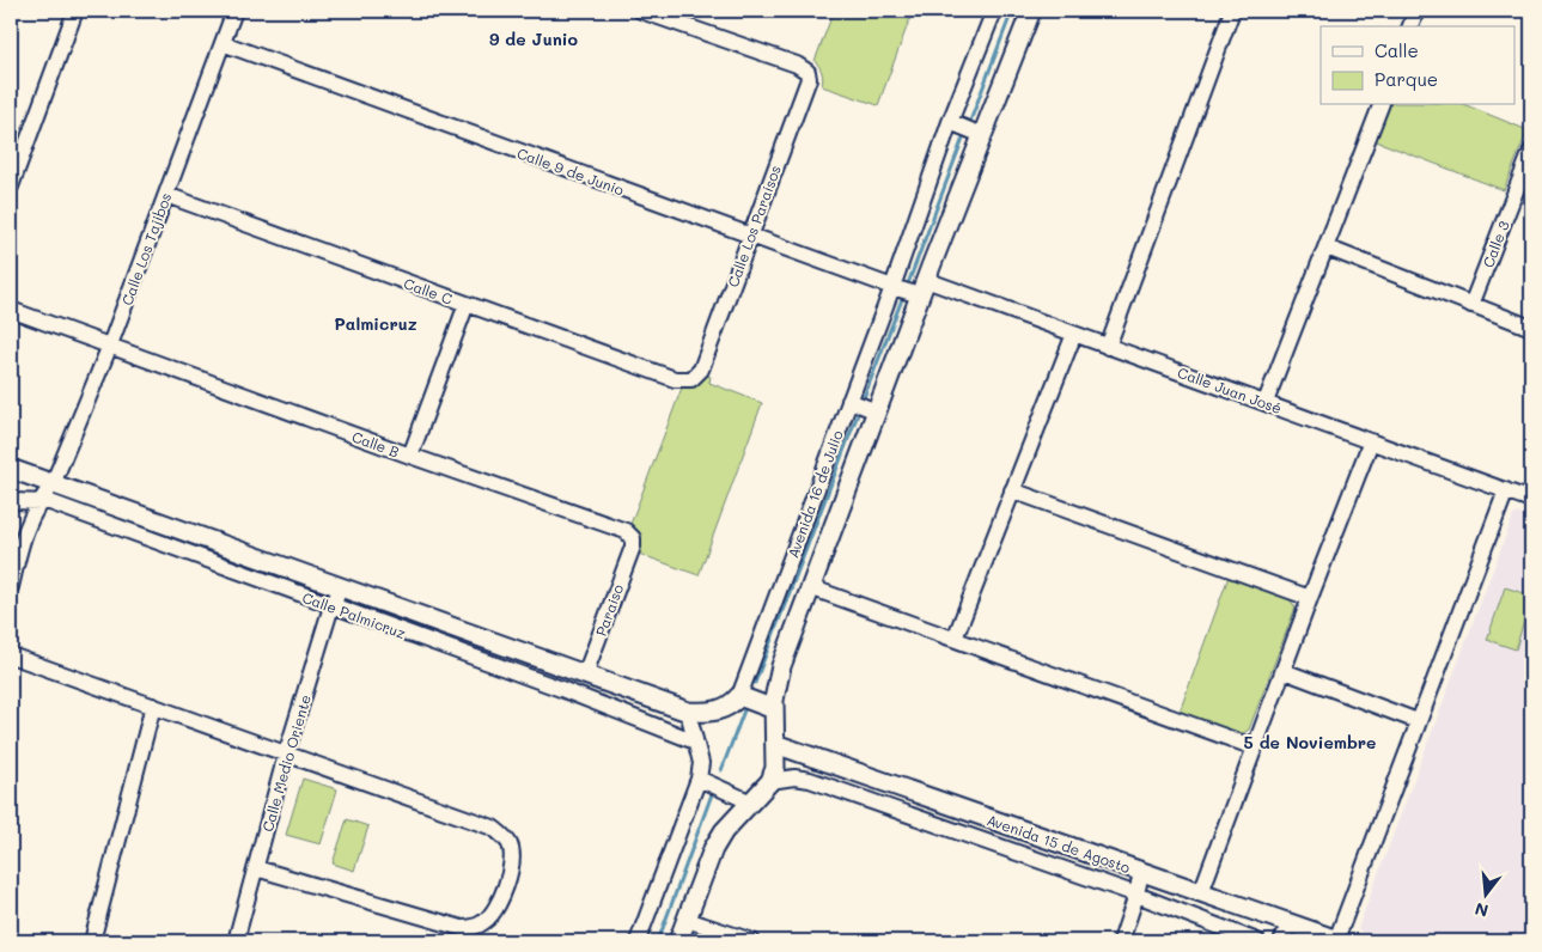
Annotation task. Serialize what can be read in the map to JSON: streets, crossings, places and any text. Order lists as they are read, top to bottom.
{
  "streets": {
    "street": [
      "Calle 9 de Junio",
      "Calle Los Paraísos",
      "Calle 3",
      "Calle Los Tajibos",
      "Calle C",
      "Calle Juan José",
      "Calle B",
      "Avenida 16 de Julio",
      "Paraiso",
      "Calle Palmicruz",
      "Calle Medio Oriente",
      "Avenida 15 de Agosto"
    ]
  },
  "crossings": [
    ["Calle 9 de Junio", "Calle Los Paraísos"],
    ["Calle 9 de Junio", "Calle Los Tajibos"],
    ["Calle 9 de Junio", "Calle Juan José"],
    ["Calle 9 de Junio", "Avenida 16 de Julio"],
    ["Calle Los Paraísos", "Calle C"],
    ["Calle Los Tajibos", "Calle C"],
    ["Calle Los Tajibos", "Calle B"],
    ["Calle Los Tajibos", "Calle Palmicruz"],
    ["Calle Juan José", "Avenida 16 de Julio"],
    ["Calle B", "Paraiso"],
    ["Avenida 16 de Julio", "Avenida 15 de Agosto"],
    ["Paraiso", "Calle Palmicruz"],
    ["Calle Palmicruz", "Calle Medio Oriente"]
  ],
  "districts": ["9 de Junio", "Palmicruz", "5 de Noviembre"],
  "legend": ["Calle", "Parque"],
  "north": "bottom"
}
